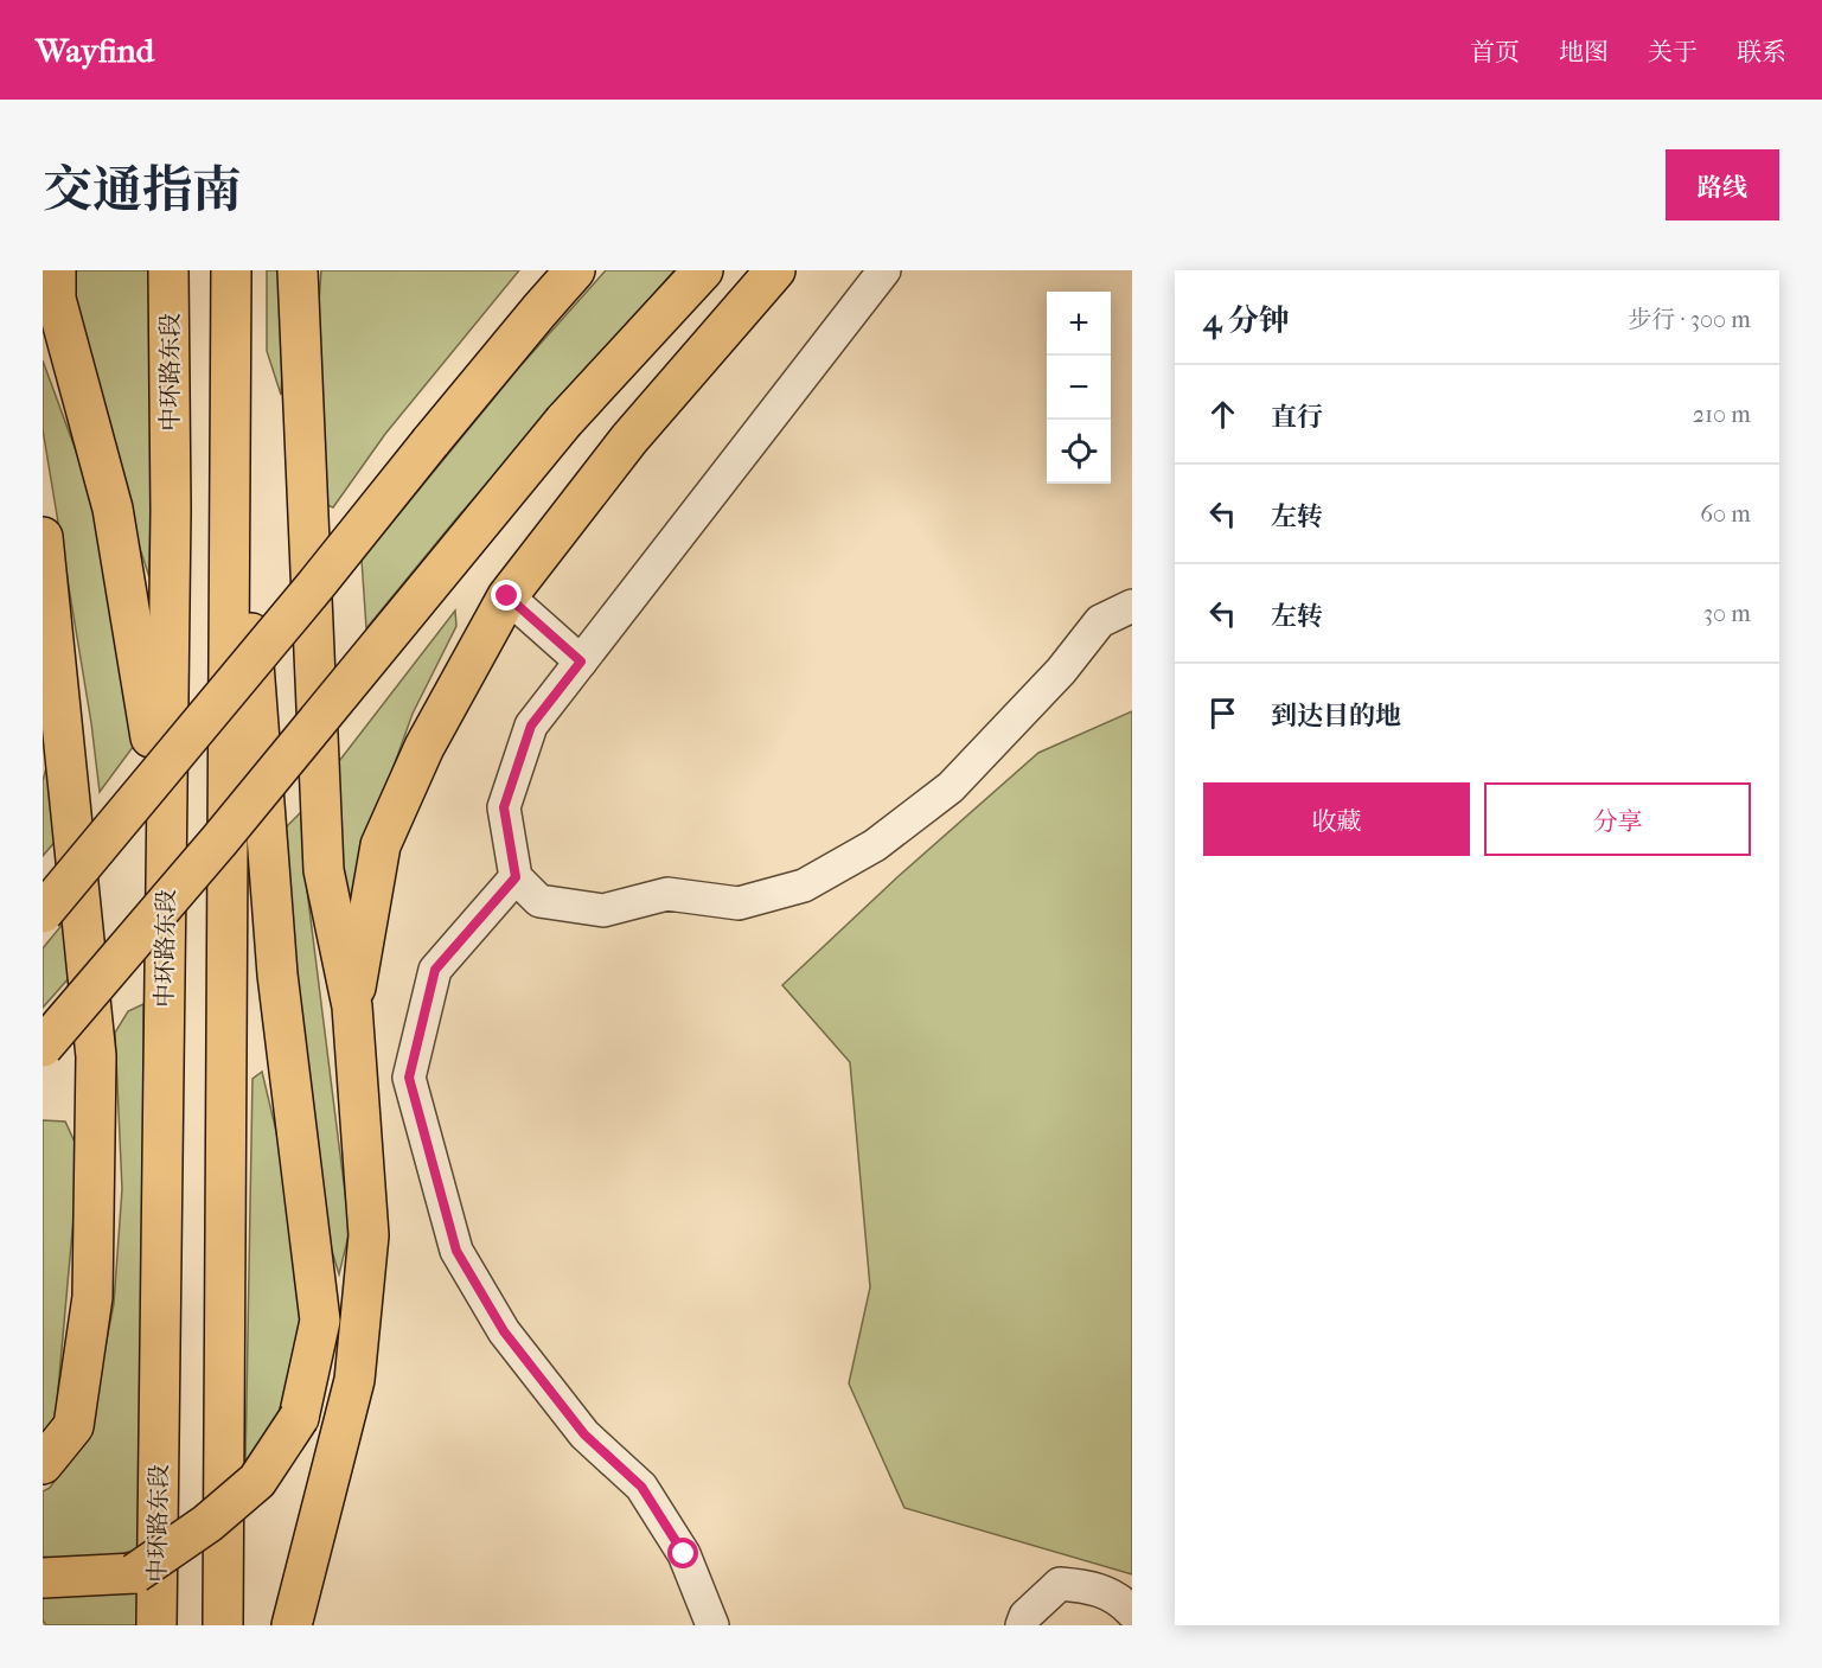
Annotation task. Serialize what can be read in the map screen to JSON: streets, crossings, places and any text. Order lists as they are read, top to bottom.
{
  "streets": {
    "highway": ["中环路东段"]
  },
  "page": {
    "header": "Wayfind",
    "nav": [
      "首页",
      "地图",
      "关于",
      "联系"
    ],
    "title": "交通指南",
    "buttons": [
      "路线",
      ["收藏", "分享"]
    ],
    "heading": ["4 分钟", "步行 · 300 m"],
    "map_buttons": ["+", "−"],
    "list": [
      ["直行", "210 m"],
      ["左转", "60 m"],
      ["左转", "30 m"],
      "到达目的地"
    ]
  }
}
